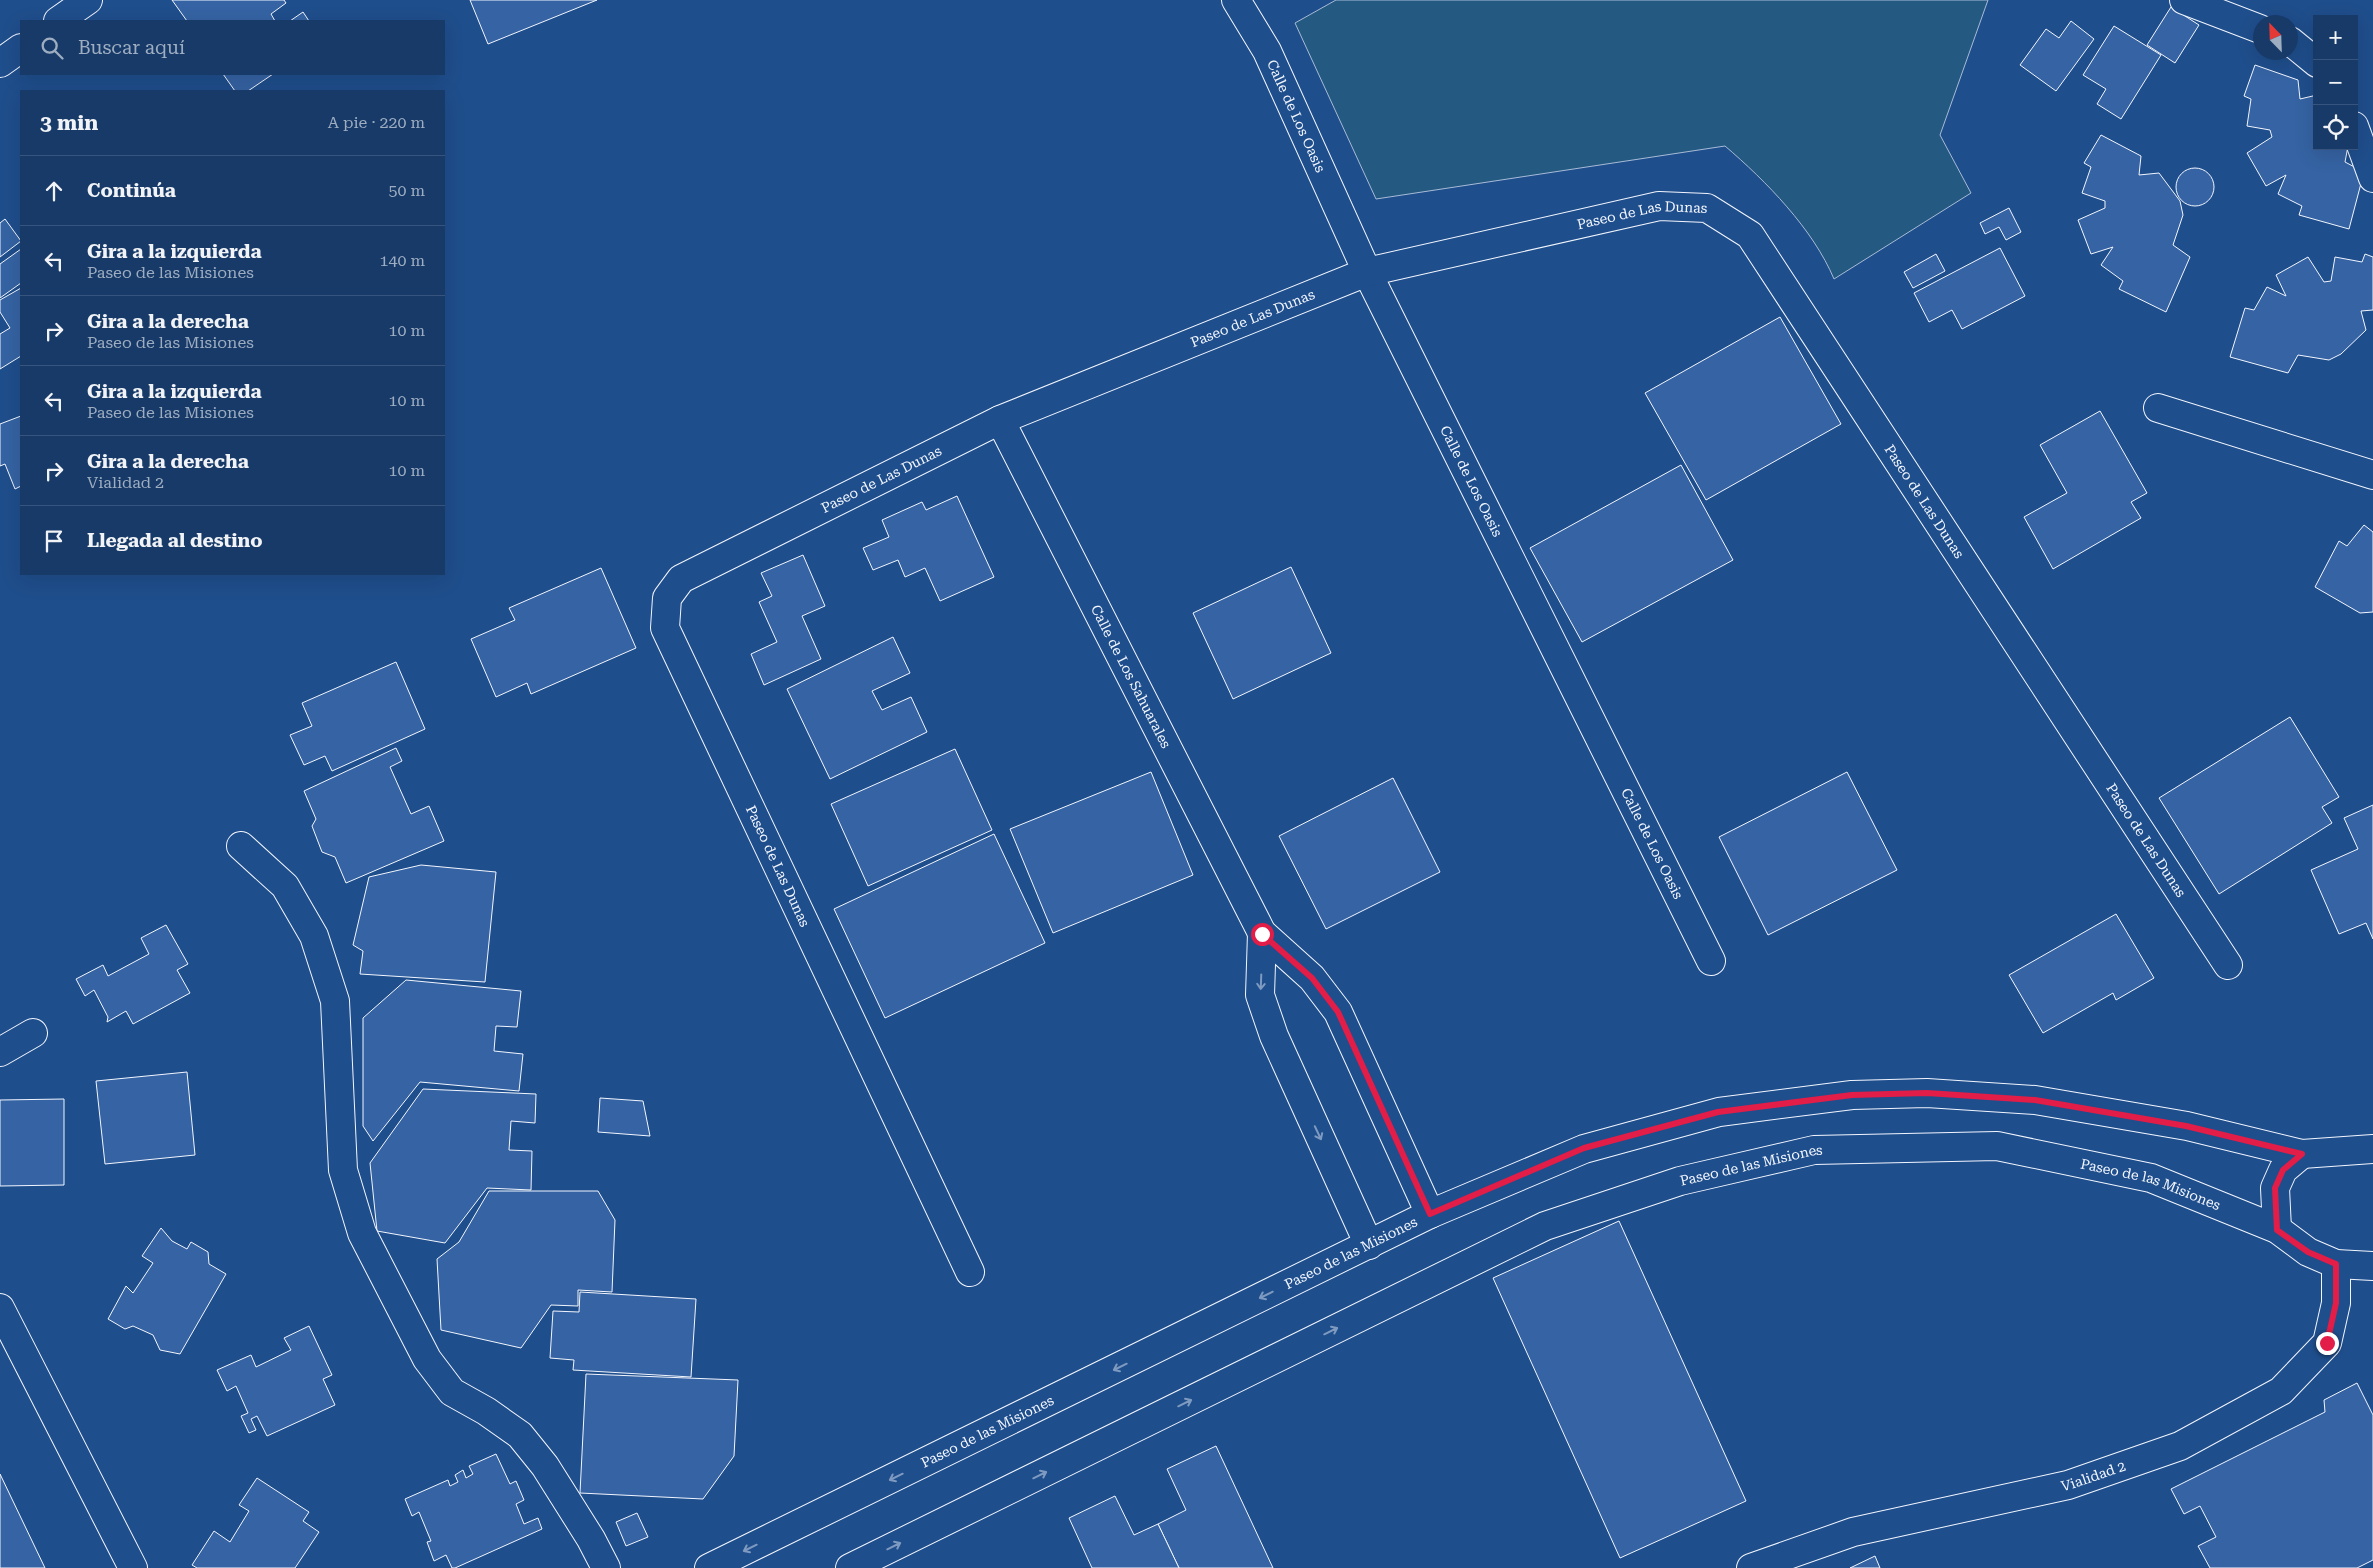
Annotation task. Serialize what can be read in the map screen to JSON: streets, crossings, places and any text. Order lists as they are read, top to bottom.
{
  "streets": {
    "street": [
      "Calle de Los Oasis",
      "Paseo de Las Dunas",
      "Calle de Los Sahuarales",
      "Paseo de las Misiones",
      "Vialidad 2"
    ]
  },
  "crossings": [
    ["Calle de Los Oasis", "Paseo de Las Dunas"],
    ["Paseo de Las Dunas", "Calle de Los Sahuarales"],
    ["Paseo de las Misiones", "Vialidad 2"]
  ],
  "north": "top left",
  "page": {
    "map_buttons": ["+", "−"],
    "search": "Buscar aquí",
    "heading": ["3 min", "A pie · 220 m"],
    "list": [
      ["Continúa", "50 m"],
      ["Gira a la izquierda", "Paseo de las Misiones", "140 m"],
      ["Gira a la derecha", "Paseo de las Misiones", "10 m"],
      ["Gira a la izquierda", "Paseo de las Misiones", "10 m"],
      ["Gira a la derecha", "Vialidad 2", "10 m"],
      "Llegada al destino"
    ]
  }
}
